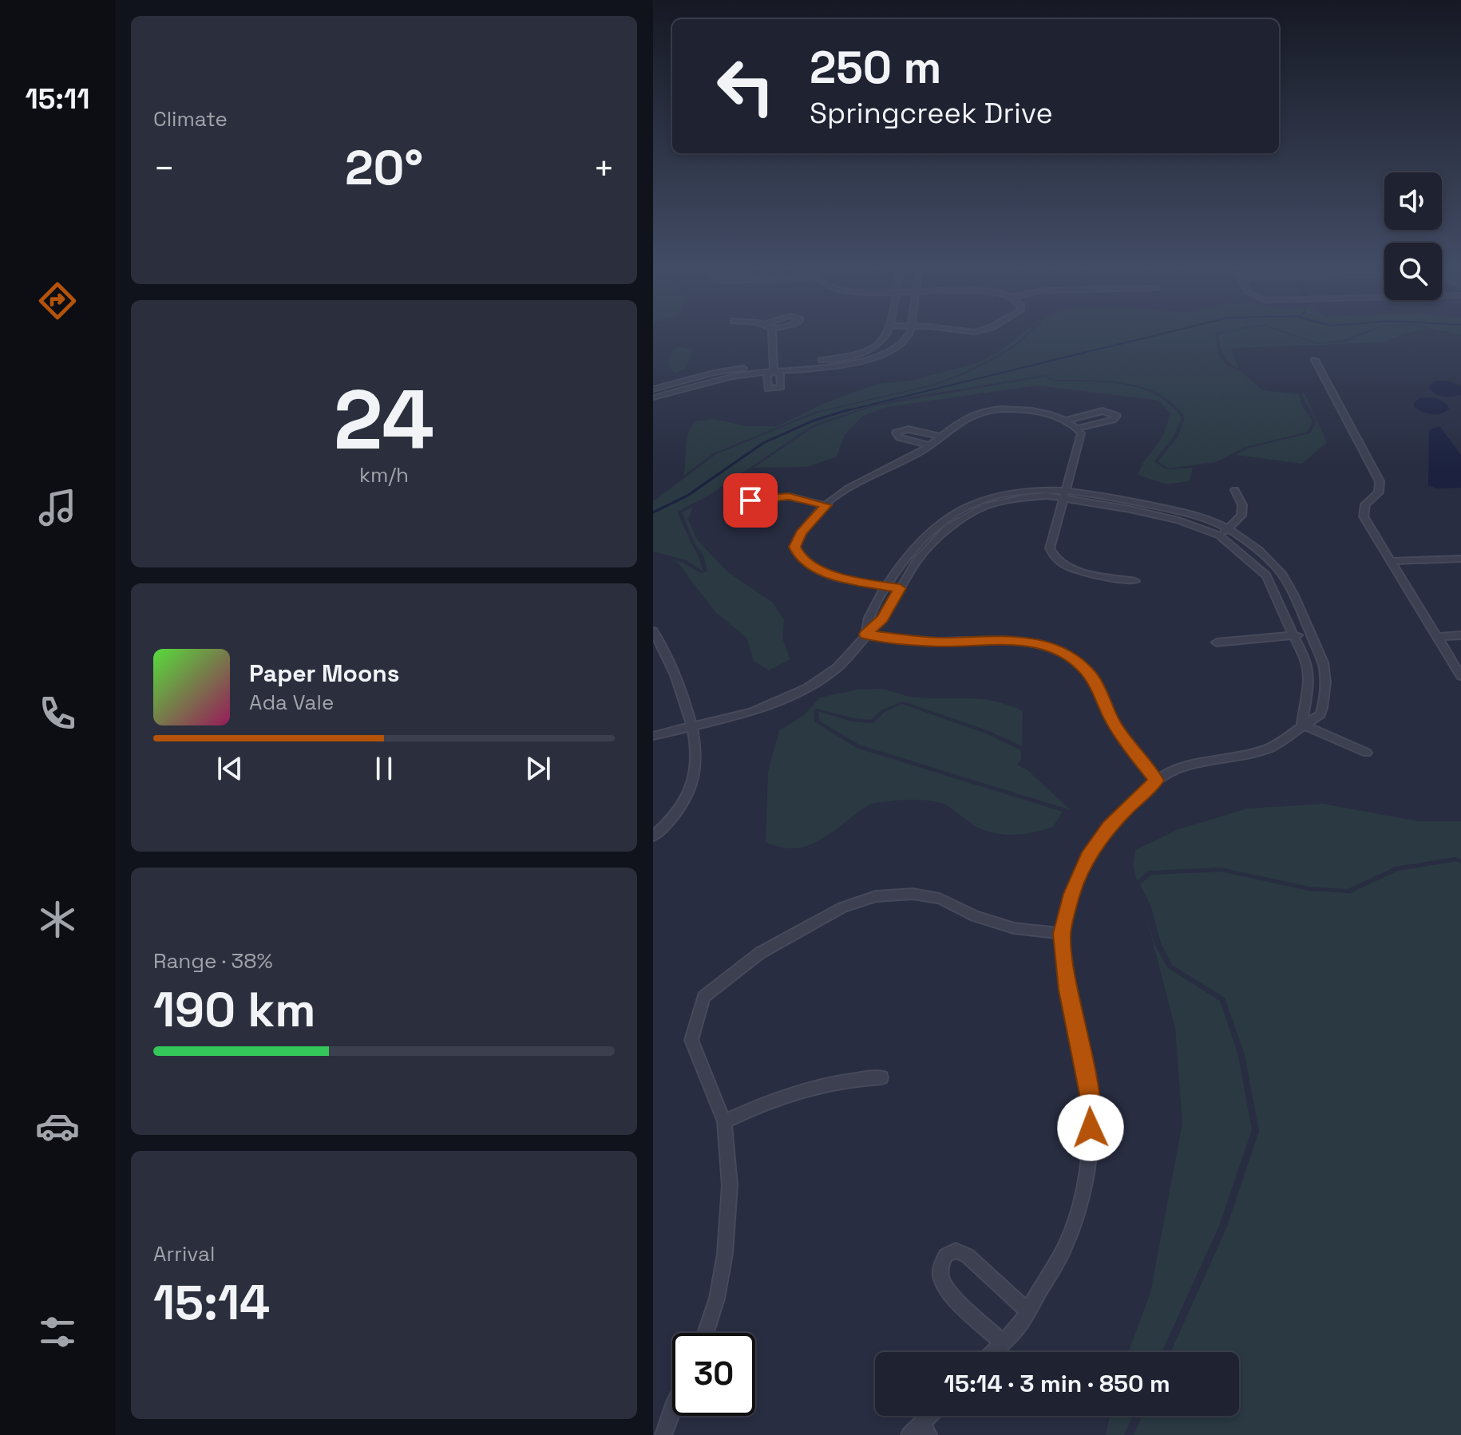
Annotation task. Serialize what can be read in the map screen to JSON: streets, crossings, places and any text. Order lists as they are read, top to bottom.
{
  "page": {
    "tabs": "15:11",
    "tile": [
      "Climate",
      ["24", "km/h"],
      ["Range · 38%", "190 km"],
      ["Arrival", "15:14"]
    ],
    "turn": ["250 m", "Springcreek Drive"],
    "heat": ["−", "20°", "+"],
    "song": ["Paper Moons", "Ada Vale"],
    "limit": "30",
    "trip": "15:14 · 3 min · 850 m"
  }
}
